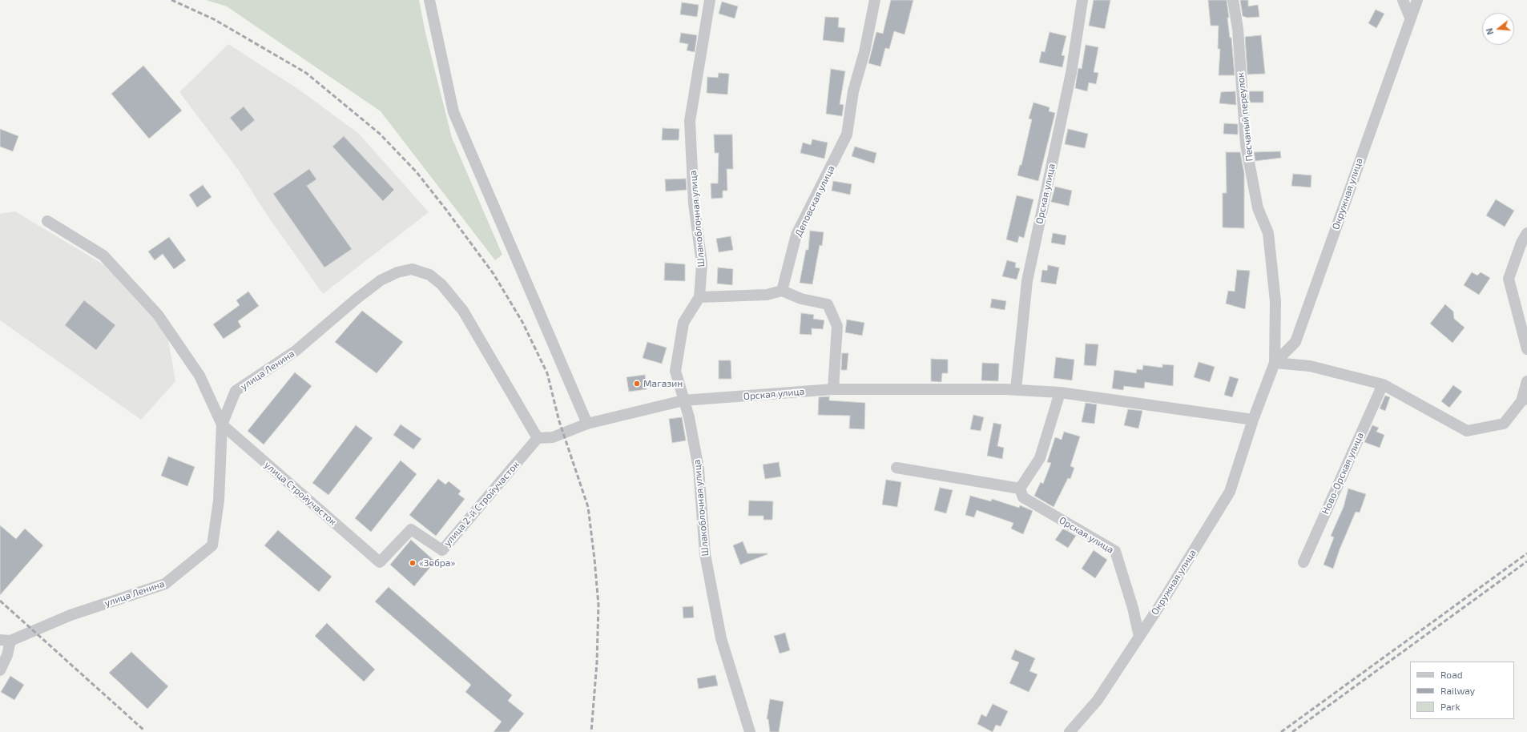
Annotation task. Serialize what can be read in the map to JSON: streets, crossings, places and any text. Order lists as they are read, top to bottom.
{
  "streets": {
    "street": [
      "Песчаный переулок",
      "Орская улица",
      "Окружная улица",
      "Деповская улица",
      "Шлакоблочная улица",
      "улица Ленина",
      "Ново-Орская улица",
      "улица Стройучасток",
      "улица 2-й Стройучасток"
    ]
  },
  "crossings": [
    ["Песчаный переулок", "Орская улица"],
    ["Песчаный переулок", "Окружная улица"],
    ["Орская улица", "Окружная улица"],
    ["Орская улица", "Шлакоблочная улица"],
    ["Орская улица", "улица Ленина"],
    ["Орская улица", "улица 2-й Стройучасток"],
    ["улица Ленина", "улица Стройучасток"],
    ["улица Ленина", "улица 2-й Стройучасток"],
    ["улица Стройучасток", "улица 2-й Стройучасток"]
  ],
  "places": ["Магазин", "«Зебра»"],
  "legend": ["Road", "Railway", "Park"],
  "north": "left"
}
